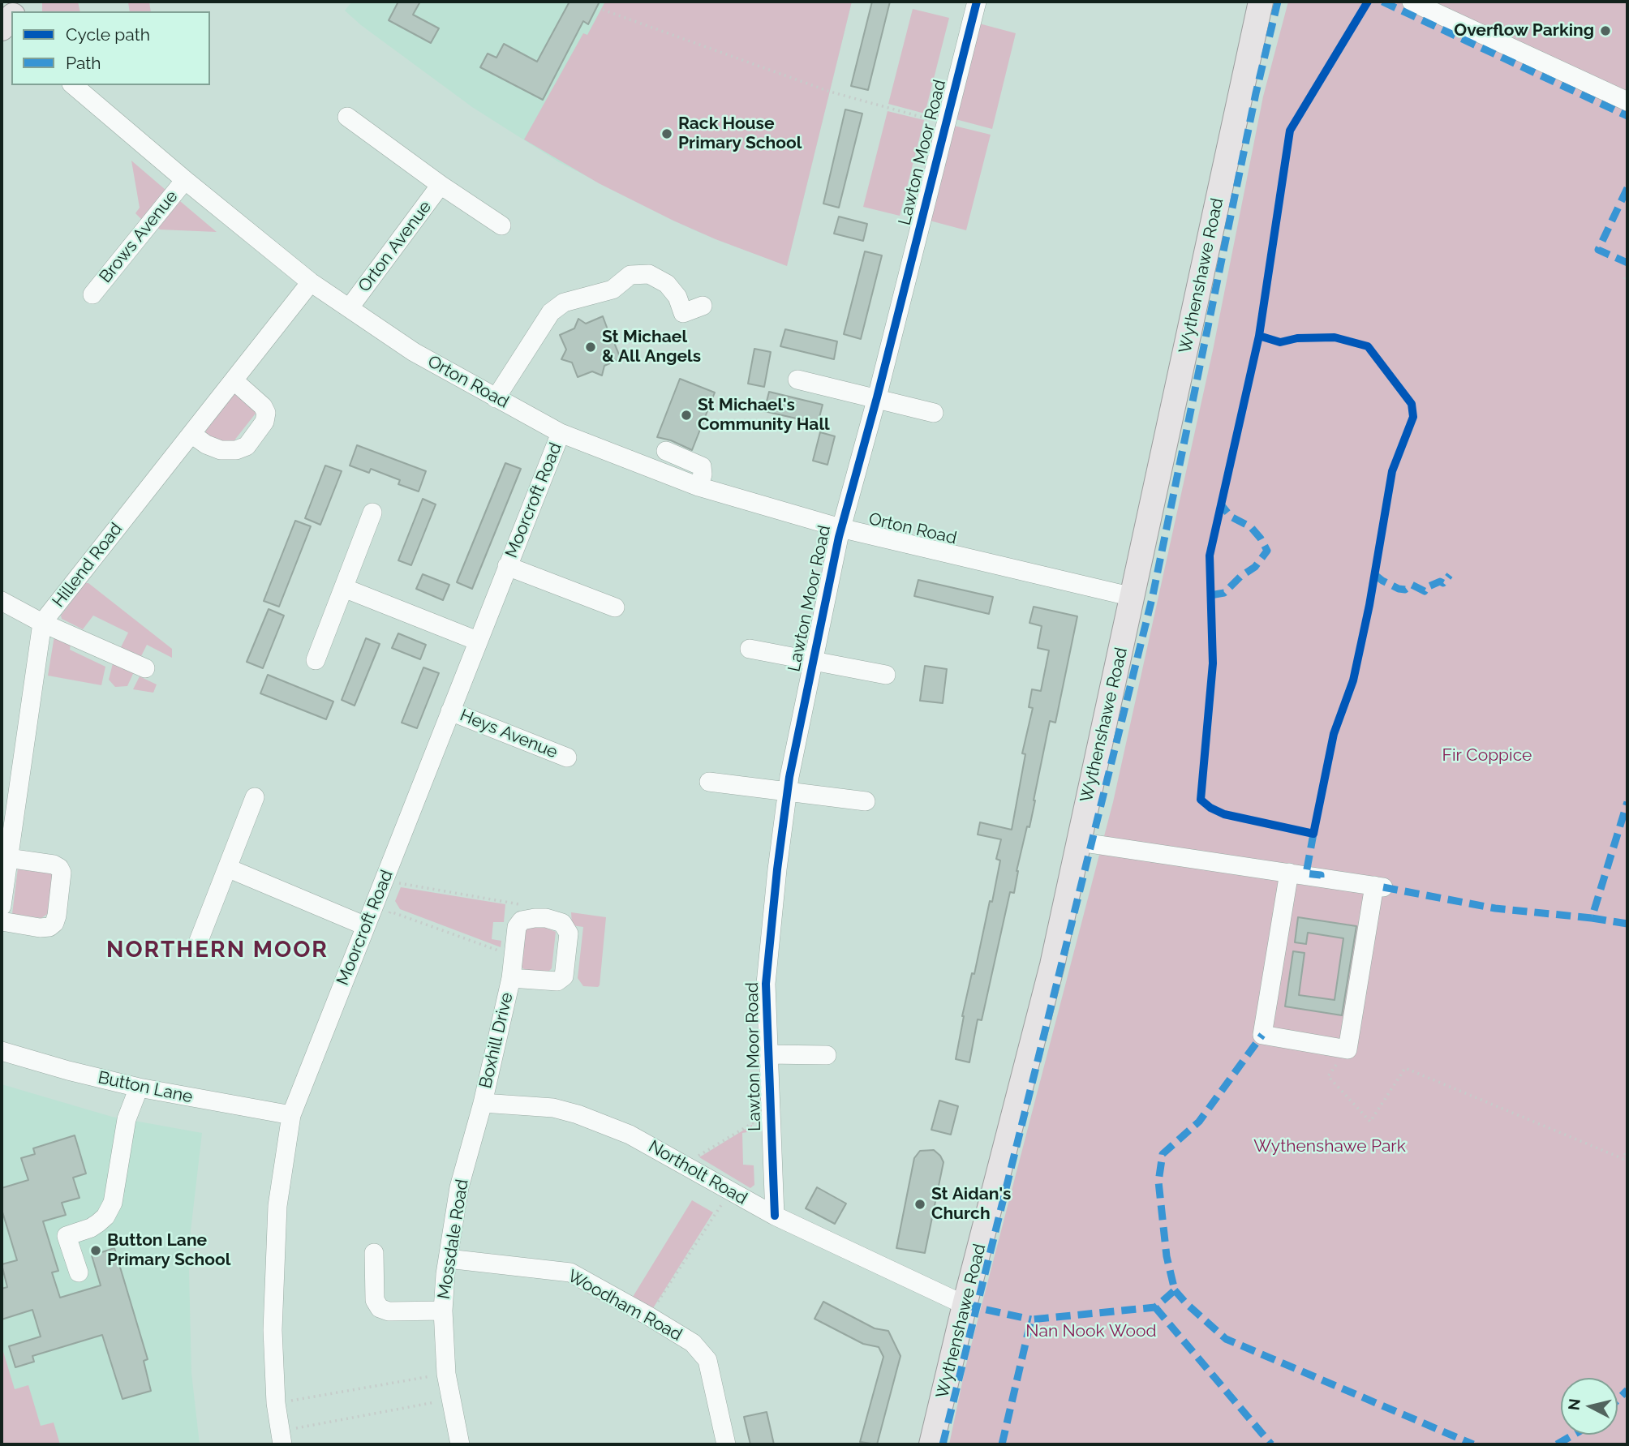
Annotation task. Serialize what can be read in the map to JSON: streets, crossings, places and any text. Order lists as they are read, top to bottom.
{
  "streets": {
    "main road": ["Wythenshawe Road"],
    "street": [
      "Lawton Moor Road",
      "Brows Avenue",
      "Orton Avenue",
      "Orton Road",
      "Moorcroft Road",
      "Hillend Road",
      "Heys Avenue",
      "Boxhill Drive",
      "Button Lane",
      "Northolt Road",
      "Mossdale Road",
      "Woodham Road"
    ]
  },
  "crossings": [
    ["Lawton Moor Road", "Orton Road"],
    ["Lawton Moor Road", "Northolt Road"],
    ["Brows Avenue", "Orton Road"],
    ["Orton Avenue", "Orton Road"],
    ["Wythenshawe Road", "Orton Road"],
    ["Wythenshawe Road", "Northolt Road"],
    ["Orton Road", "Moorcroft Road"],
    ["Orton Road", "Hillend Road"],
    ["Moorcroft Road", "Heys Avenue"],
    ["Moorcroft Road", "Button Lane"],
    ["Boxhill Drive", "Northolt Road"],
    ["Boxhill Drive", "Mossdale Road"],
    ["Northolt Road", "Mossdale Road"],
    ["Mossdale Road", "Woodham Road"]
  ],
  "districts": ["NORTHERN MOOR"],
  "parks": ["Fir Coppice", "Wythenshawe Park", "Nan Nook Wood"],
  "places": [
    "Overflow Parking",
    "Rack House Primary School",
    "St Michael & All Angels",
    "St Michael's Community Hall",
    "St Aidan's Church",
    "Button Lane Primary School"
  ],
  "legend": ["Cycle path", "Path"],
  "north": "left"
}
